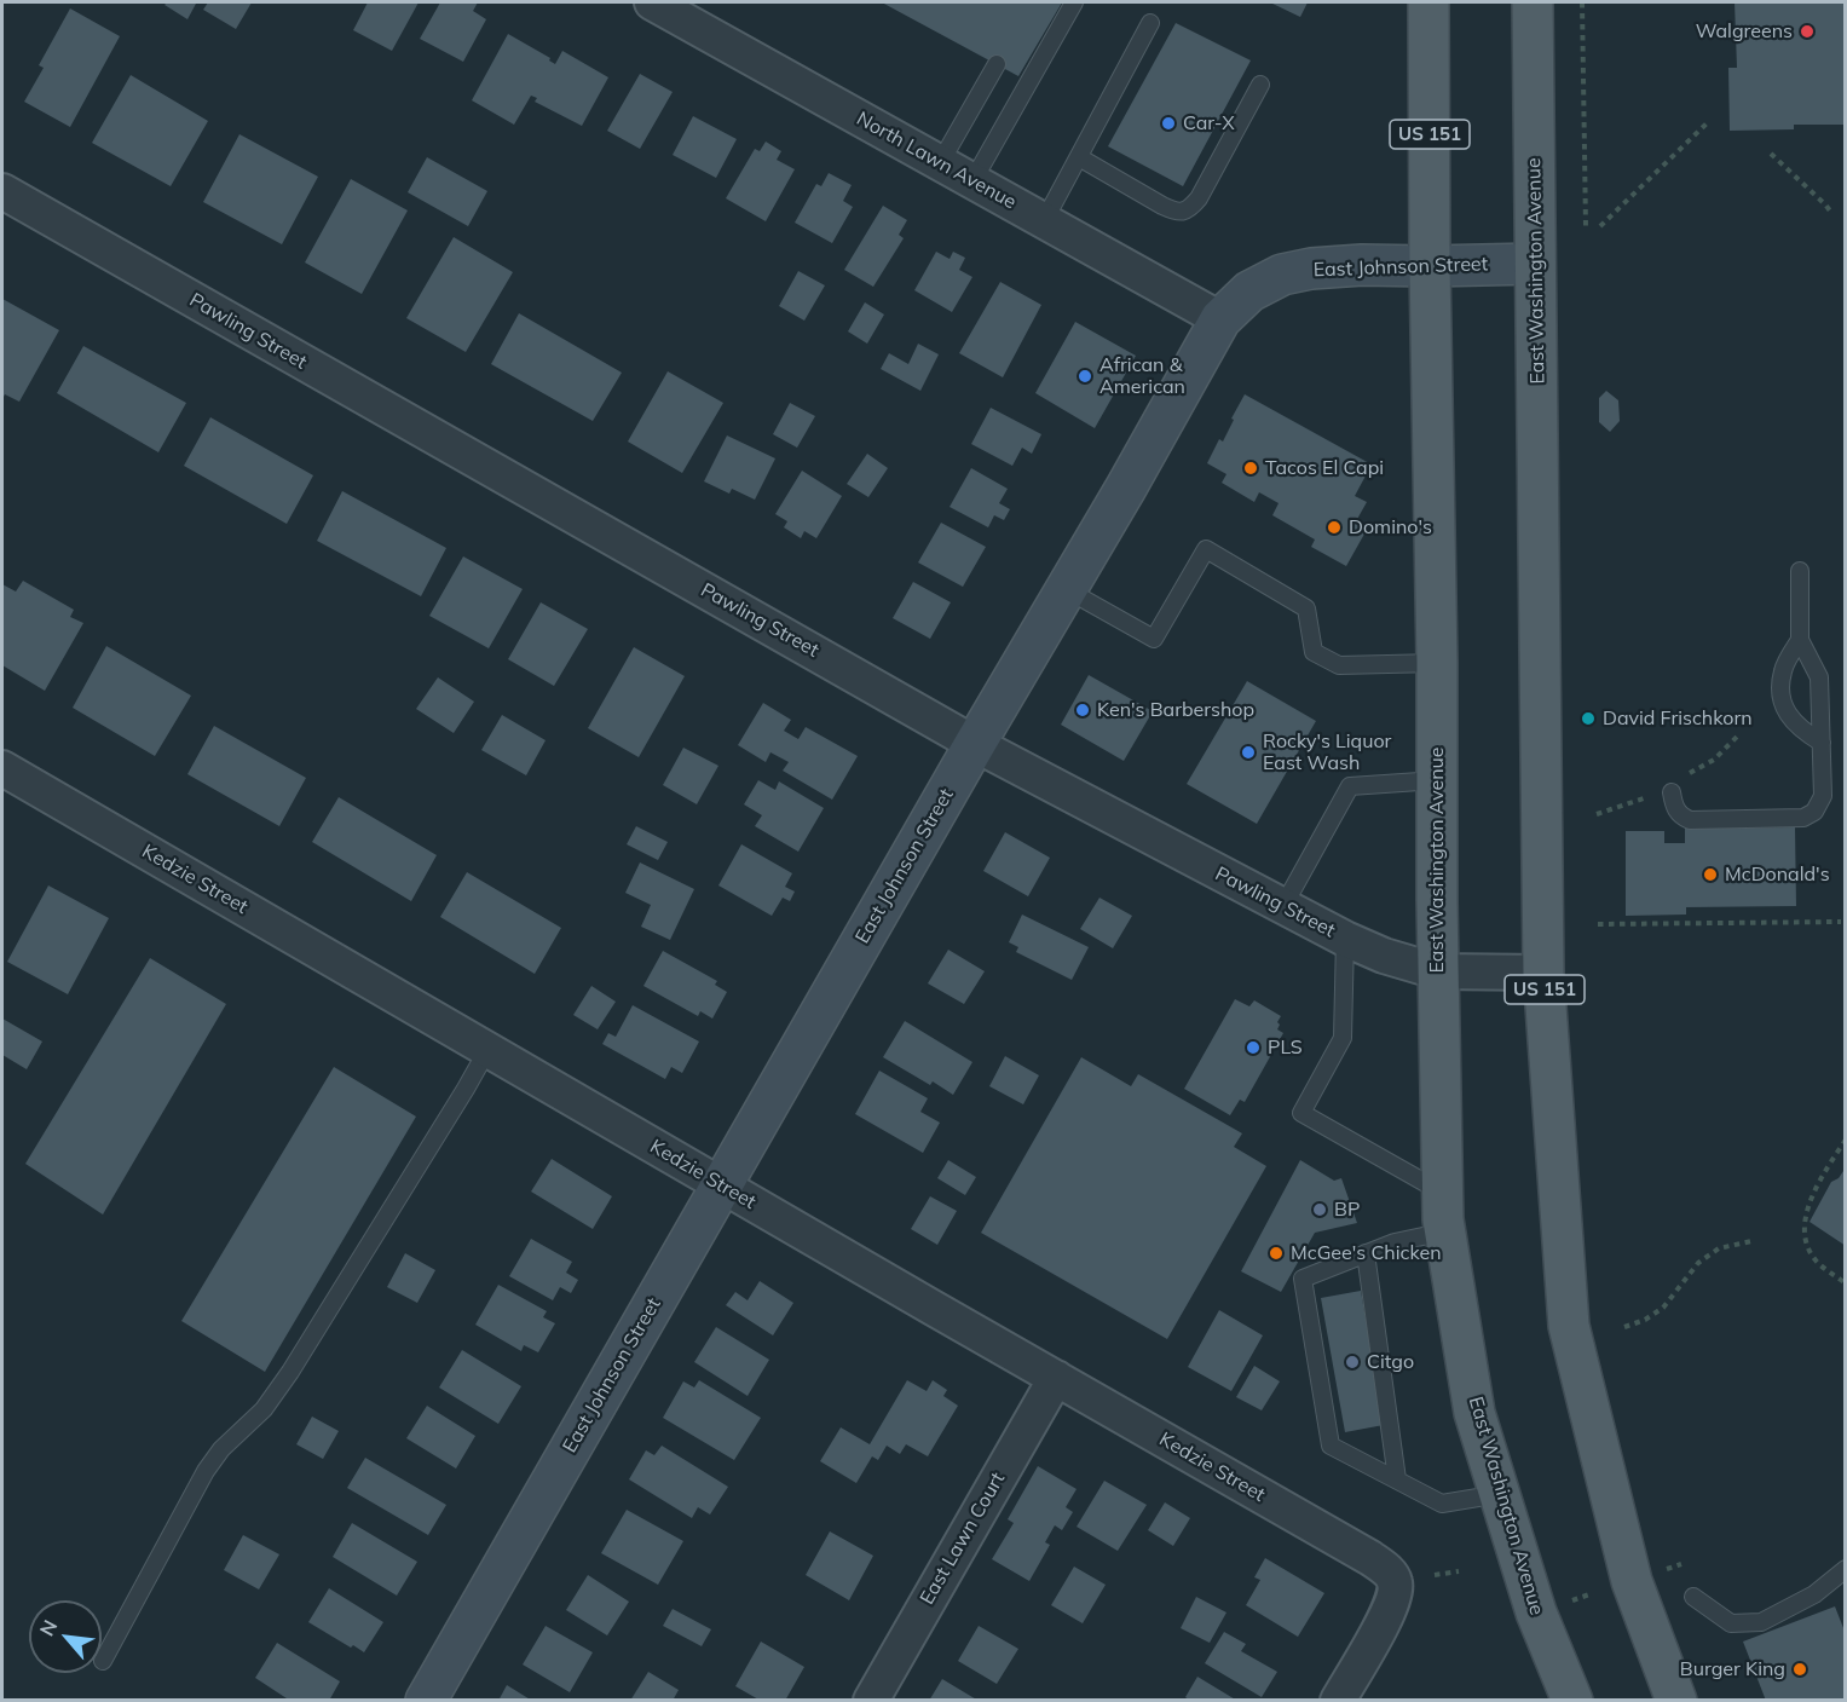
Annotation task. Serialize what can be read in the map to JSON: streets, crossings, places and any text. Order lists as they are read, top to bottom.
{
  "streets": {
    "main road": ["US 151", "East Washington Avenue"],
    "street": [
      "North Lawn Avenue",
      "East Johnson Street",
      "Pawling Street",
      "Kedzie Street",
      "East Lawn Court"
    ]
  },
  "crossings": [
    ["North Lawn Avenue", "East Johnson Street"],
    ["East Johnson Street", "East Washington Avenue"],
    ["East Johnson Street", "Pawling Street"],
    ["East Johnson Street", "Kedzie Street"],
    ["East Washington Avenue", "Pawling Street"],
    ["Kedzie Street", "East Lawn Court"]
  ],
  "places": [
    "Walgreens",
    "Car-X",
    "African & American",
    "Tacos El Capi",
    "Domino's",
    "Ken's Barbershop",
    "David Frischkorn",
    "Rocky's Liquor East Wash",
    "McDonald's",
    "PLS",
    "BP",
    "McGee's Chicken",
    "Citgo",
    "Burger King"
  ],
  "north": "top left"
}
